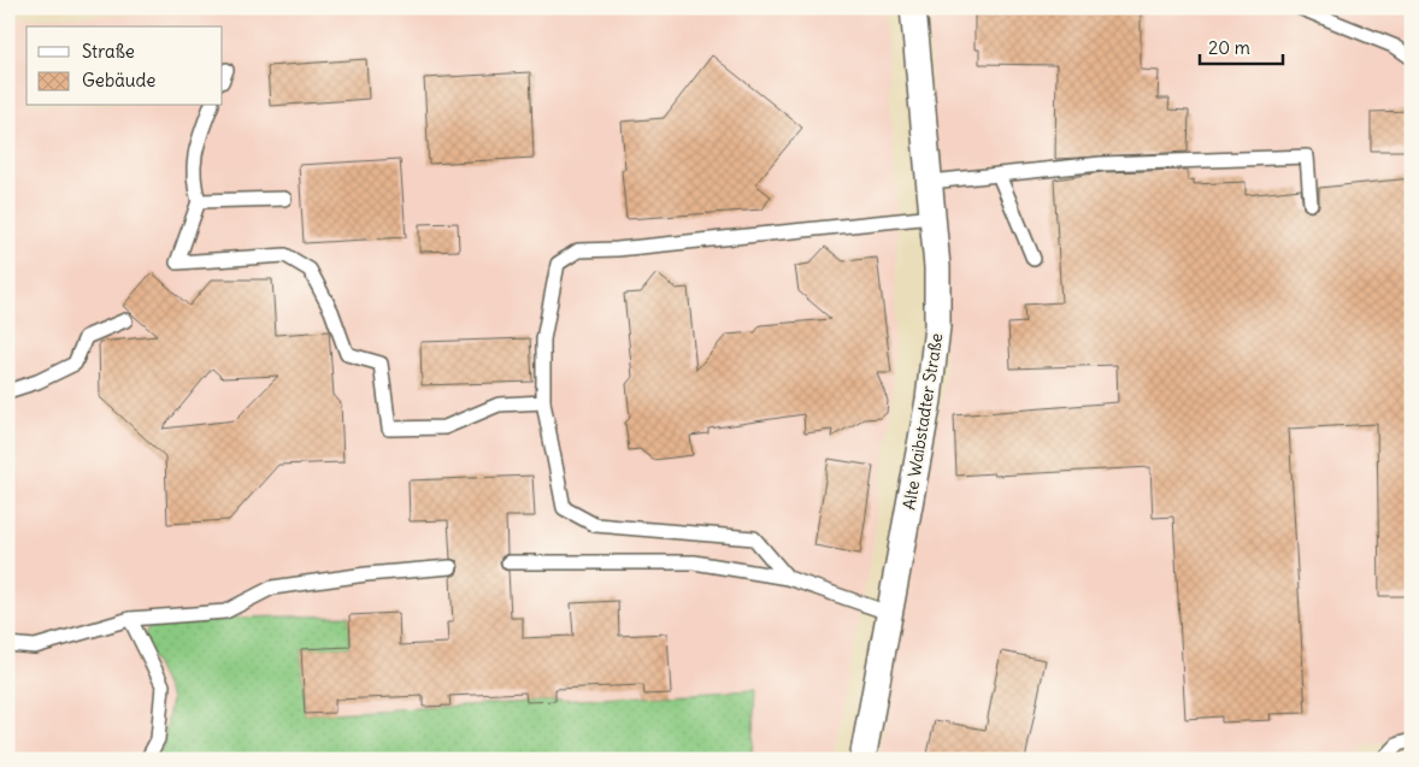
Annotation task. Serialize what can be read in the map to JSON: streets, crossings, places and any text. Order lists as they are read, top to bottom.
{
  "streets": {
    "street": ["Alte Waibstadter Straße"]
  },
  "legend": ["Straße", "Gebäude"],
  "scale_bar": "20 m"
}
